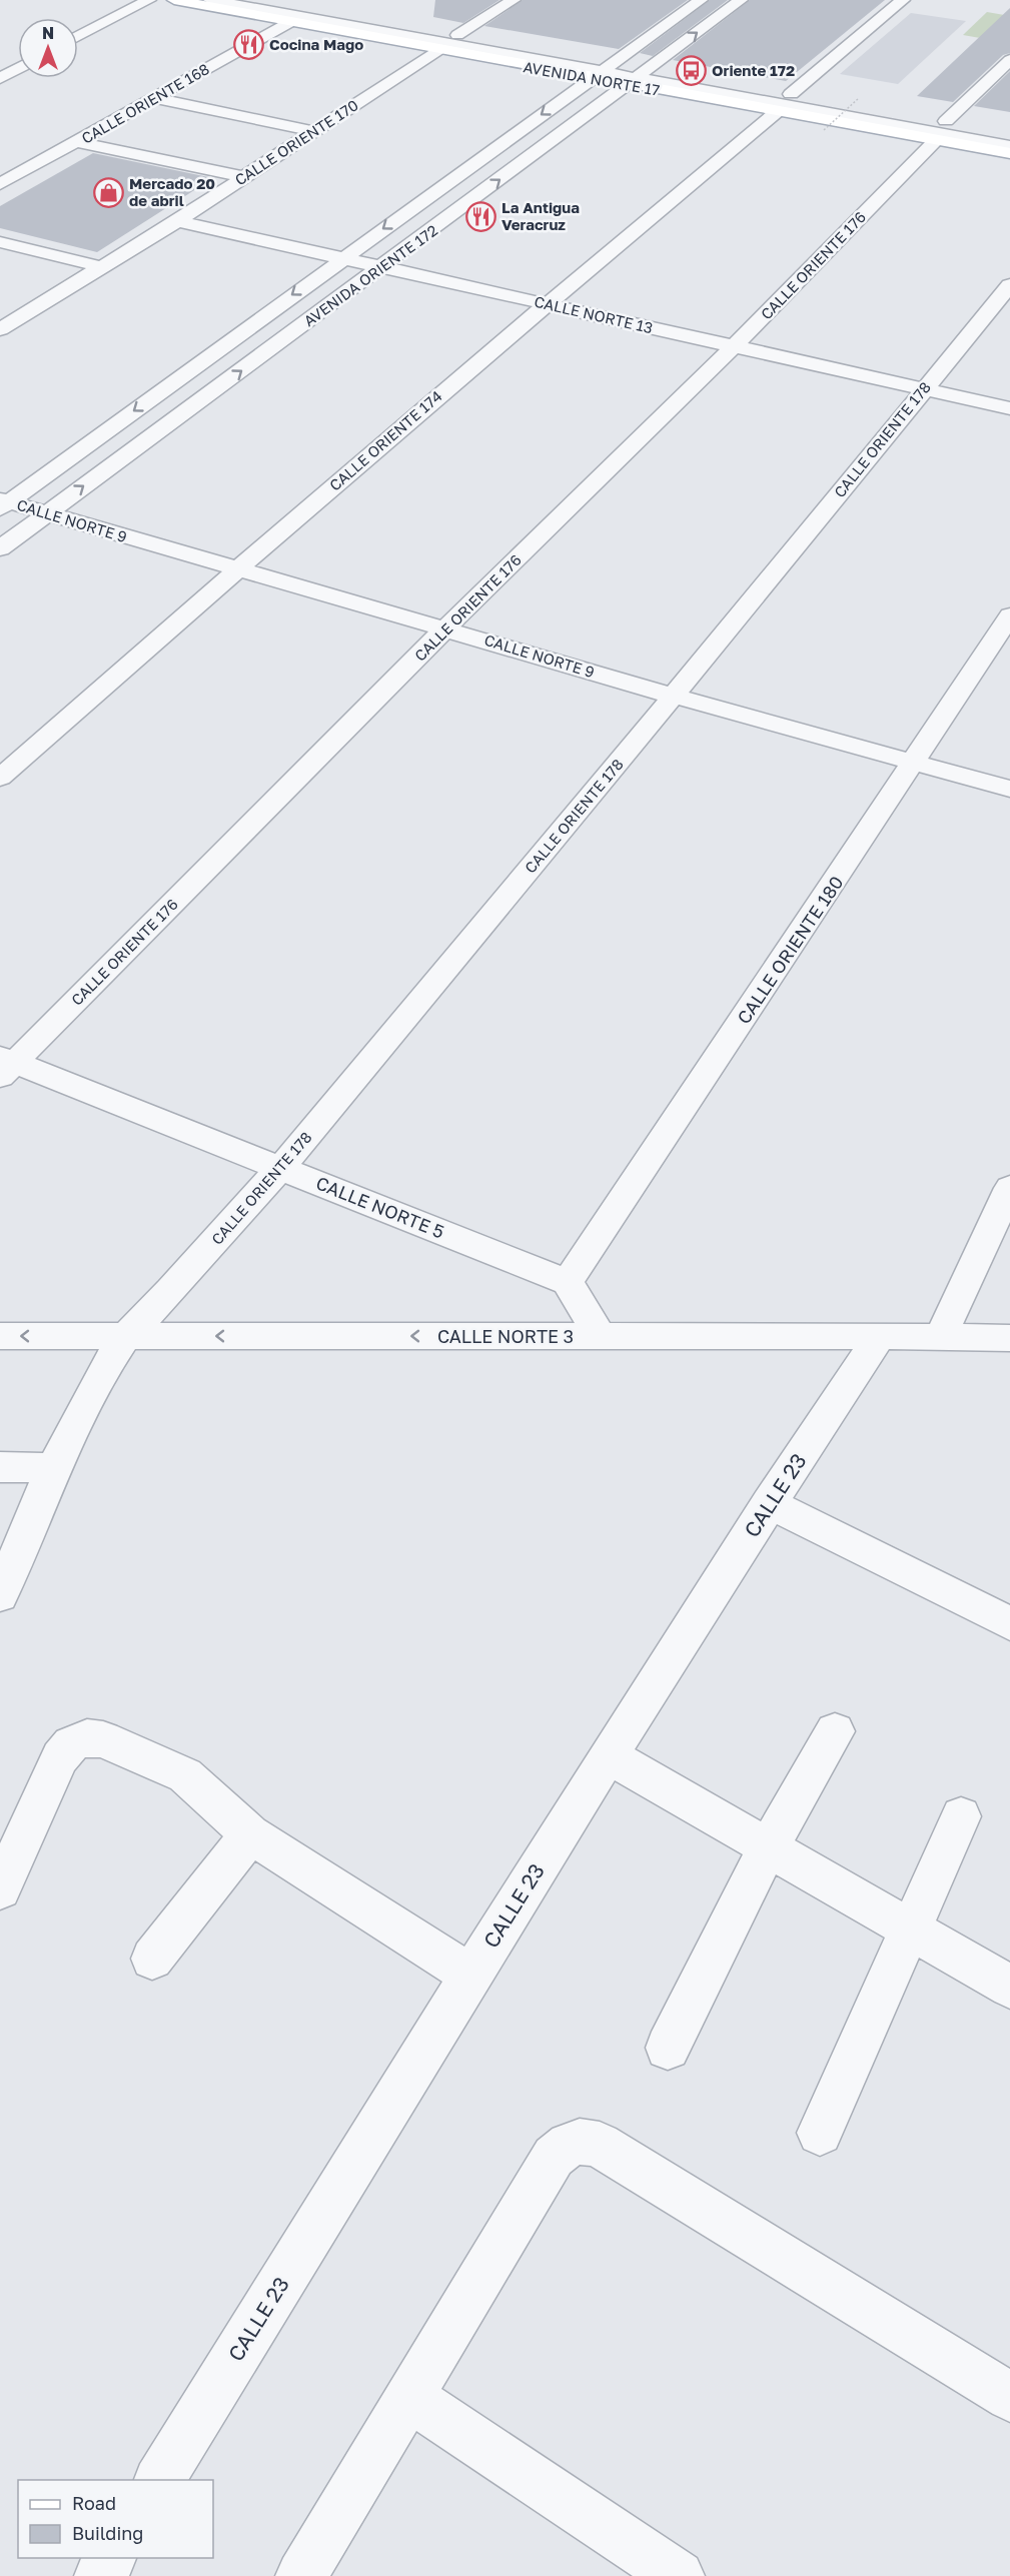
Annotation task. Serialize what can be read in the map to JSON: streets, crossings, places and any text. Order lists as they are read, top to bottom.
{
  "streets": {
    "main road": ["AVENIDA NORTE 17"],
    "street": [
      "CALLE ORIENTE 168",
      "CALLE ORIENTE 170",
      "CALLE ORIENTE 176",
      "AVENIDA ORIENTE 172",
      "CALLE NORTE 13",
      "CALLE ORIENTE 178",
      "CALLE ORIENTE 174",
      "CALLE NORTE 9",
      "CALLE ORIENTE 180",
      "CALLE NORTE 5",
      "CALLE NORTE 3",
      "CALLE 23"
    ]
  },
  "crossings": [
    ["AVENIDA NORTE 17", "CALLE ORIENTE 168"],
    ["AVENIDA NORTE 17", "CALLE ORIENTE 170"],
    ["AVENIDA NORTE 17", "CALLE ORIENTE 176"],
    ["AVENIDA NORTE 17", "AVENIDA ORIENTE 172"],
    ["AVENIDA NORTE 17", "CALLE ORIENTE 174"],
    ["CALLE ORIENTE 170", "CALLE NORTE 13"],
    ["CALLE ORIENTE 176", "CALLE NORTE 13"],
    ["CALLE ORIENTE 176", "CALLE NORTE 9"],
    ["CALLE ORIENTE 176", "CALLE NORTE 5"],
    ["AVENIDA ORIENTE 172", "CALLE NORTE 13"],
    ["AVENIDA ORIENTE 172", "CALLE NORTE 9"],
    ["CALLE NORTE 13", "CALLE ORIENTE 178"],
    ["CALLE NORTE 13", "CALLE ORIENTE 174"],
    ["CALLE ORIENTE 178", "CALLE NORTE 9"],
    ["CALLE ORIENTE 178", "CALLE NORTE 5"],
    ["CALLE ORIENTE 178", "CALLE NORTE 3"],
    ["CALLE ORIENTE 174", "CALLE NORTE 9"],
    ["CALLE NORTE 9", "CALLE ORIENTE 180"],
    ["CALLE ORIENTE 180", "CALLE NORTE 5"],
    ["CALLE NORTE 3", "CALLE 23"]
  ],
  "one_way": ["CALLE NORTE 3"],
  "places": {
    "restaurant": ["Cocina Mago", "La Antigua Veracruz"],
    "bus stop": ["Oriente 172"],
    "shop": ["Mercado 20 de abril"]
  },
  "legend": ["Road", "Building"],
  "north": "top"
}
